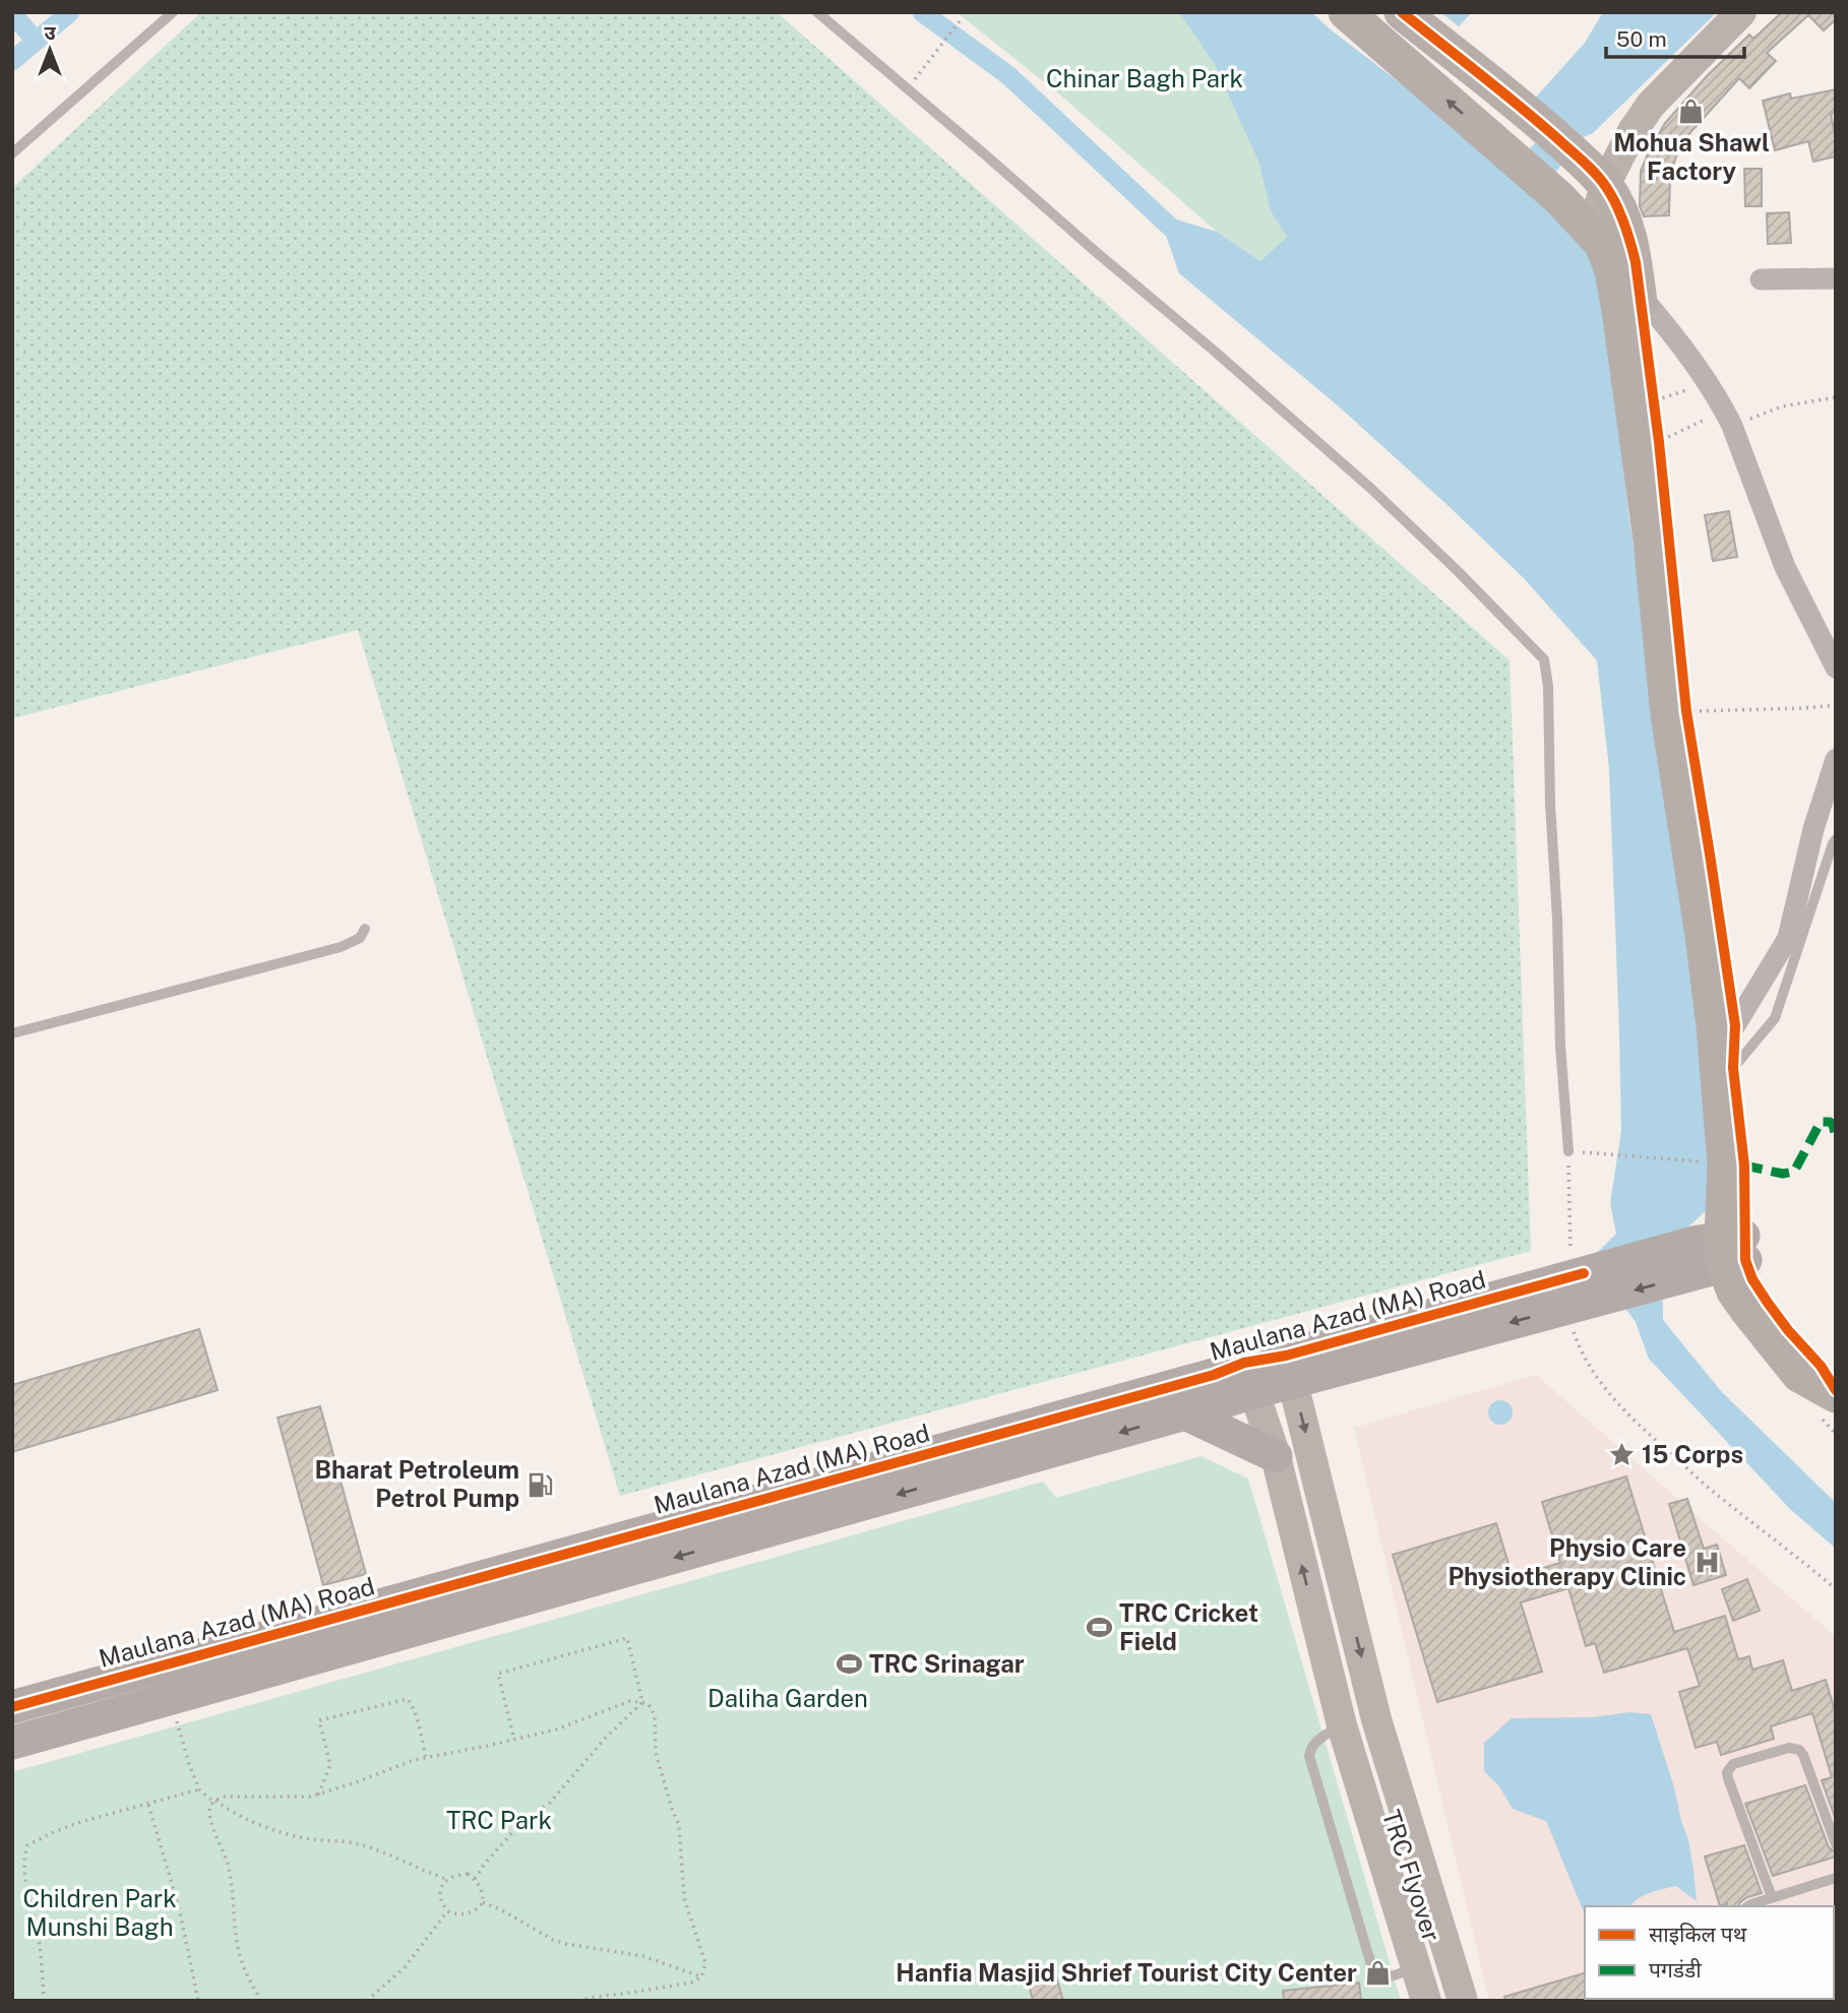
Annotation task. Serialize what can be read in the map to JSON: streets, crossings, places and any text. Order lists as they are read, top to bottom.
{
  "streets": {
    "main road": ["Maulana Azad (MA) Road", "TRC Flyover"]
  },
  "parks": [
    "Chinar Bagh Park",
    "Daliha Garden",
    "TRC Park",
    "Children Park Munshi Bagh"
  ],
  "places": {
    "shop": ["Mohua Shawl Factory", "Hanfia Masjid Shrief Tourist City Center"],
    "place": ["15 Corps"],
    "fuel station": ["Bharat Petroleum Petrol Pump"],
    "hospital": ["Physio Care Physiotherapy Clinic"],
    "sports": ["TRC Cricket Field", "TRC Srinagar"]
  },
  "legend": ["साइकिल पथ", "पगडंडी"],
  "scale_bar": "50 m",
  "north": "top"
}
